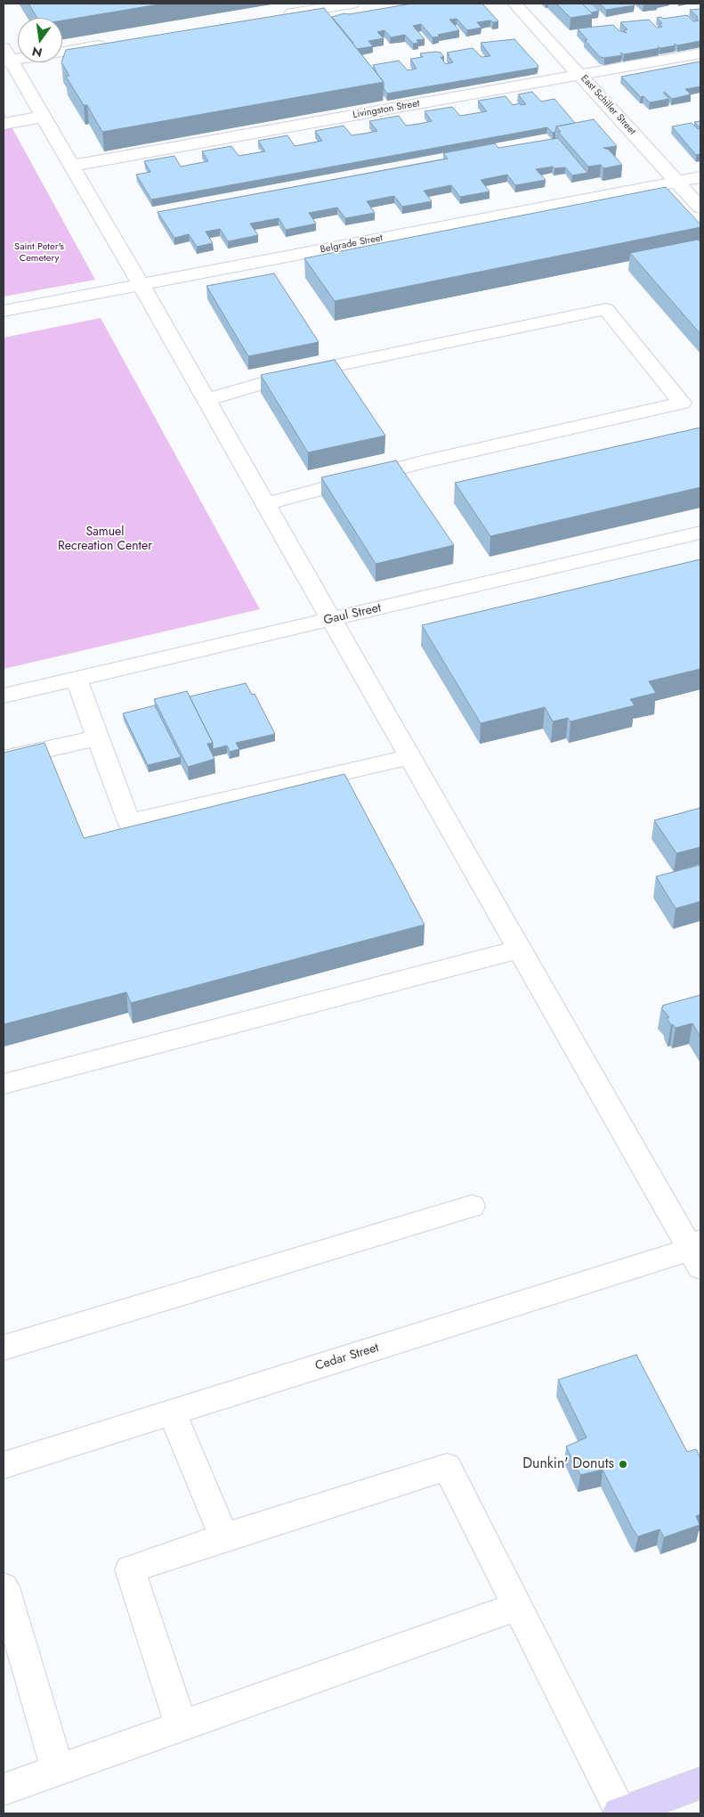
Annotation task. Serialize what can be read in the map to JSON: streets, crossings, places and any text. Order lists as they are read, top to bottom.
{
  "streets": {
    "street": [
      "East Schiller Street",
      "Livingston Street",
      "Belgrade Street",
      "Gaul Street",
      "Cedar Street"
    ]
  },
  "crossings": [
    ["East Schiller Street", "Livingston Street"],
    ["East Schiller Street", "Belgrade Street"]
  ],
  "parks": ["Saint Peter's Cemetery", "Samuel Recreation Center"],
  "places": ["Dunkin' Donuts"],
  "north": "bottom"
}
